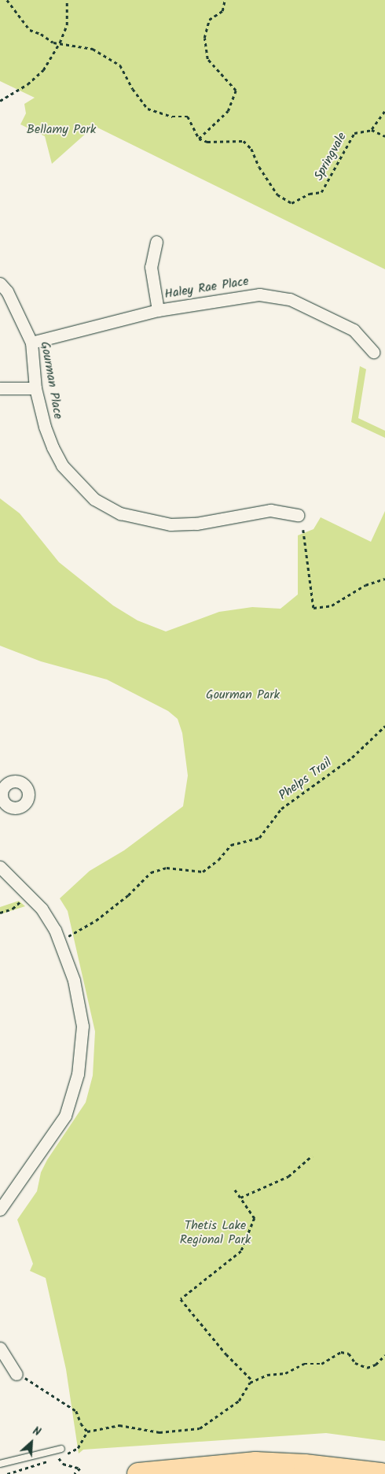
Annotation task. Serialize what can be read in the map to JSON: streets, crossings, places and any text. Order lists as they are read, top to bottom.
{
  "streets": {
    "street": ["Haley Rae Place", "Gourman Place"],
    "path": ["Springvale", "Phelps Trail"]
  },
  "crossings": [
    ["Haley Rae Place", "Gourman Place"]
  ],
  "parks": ["Bellamy Park", "Gourman Park", "Thetis Lake Regional Park"],
  "north": "top right"
}
